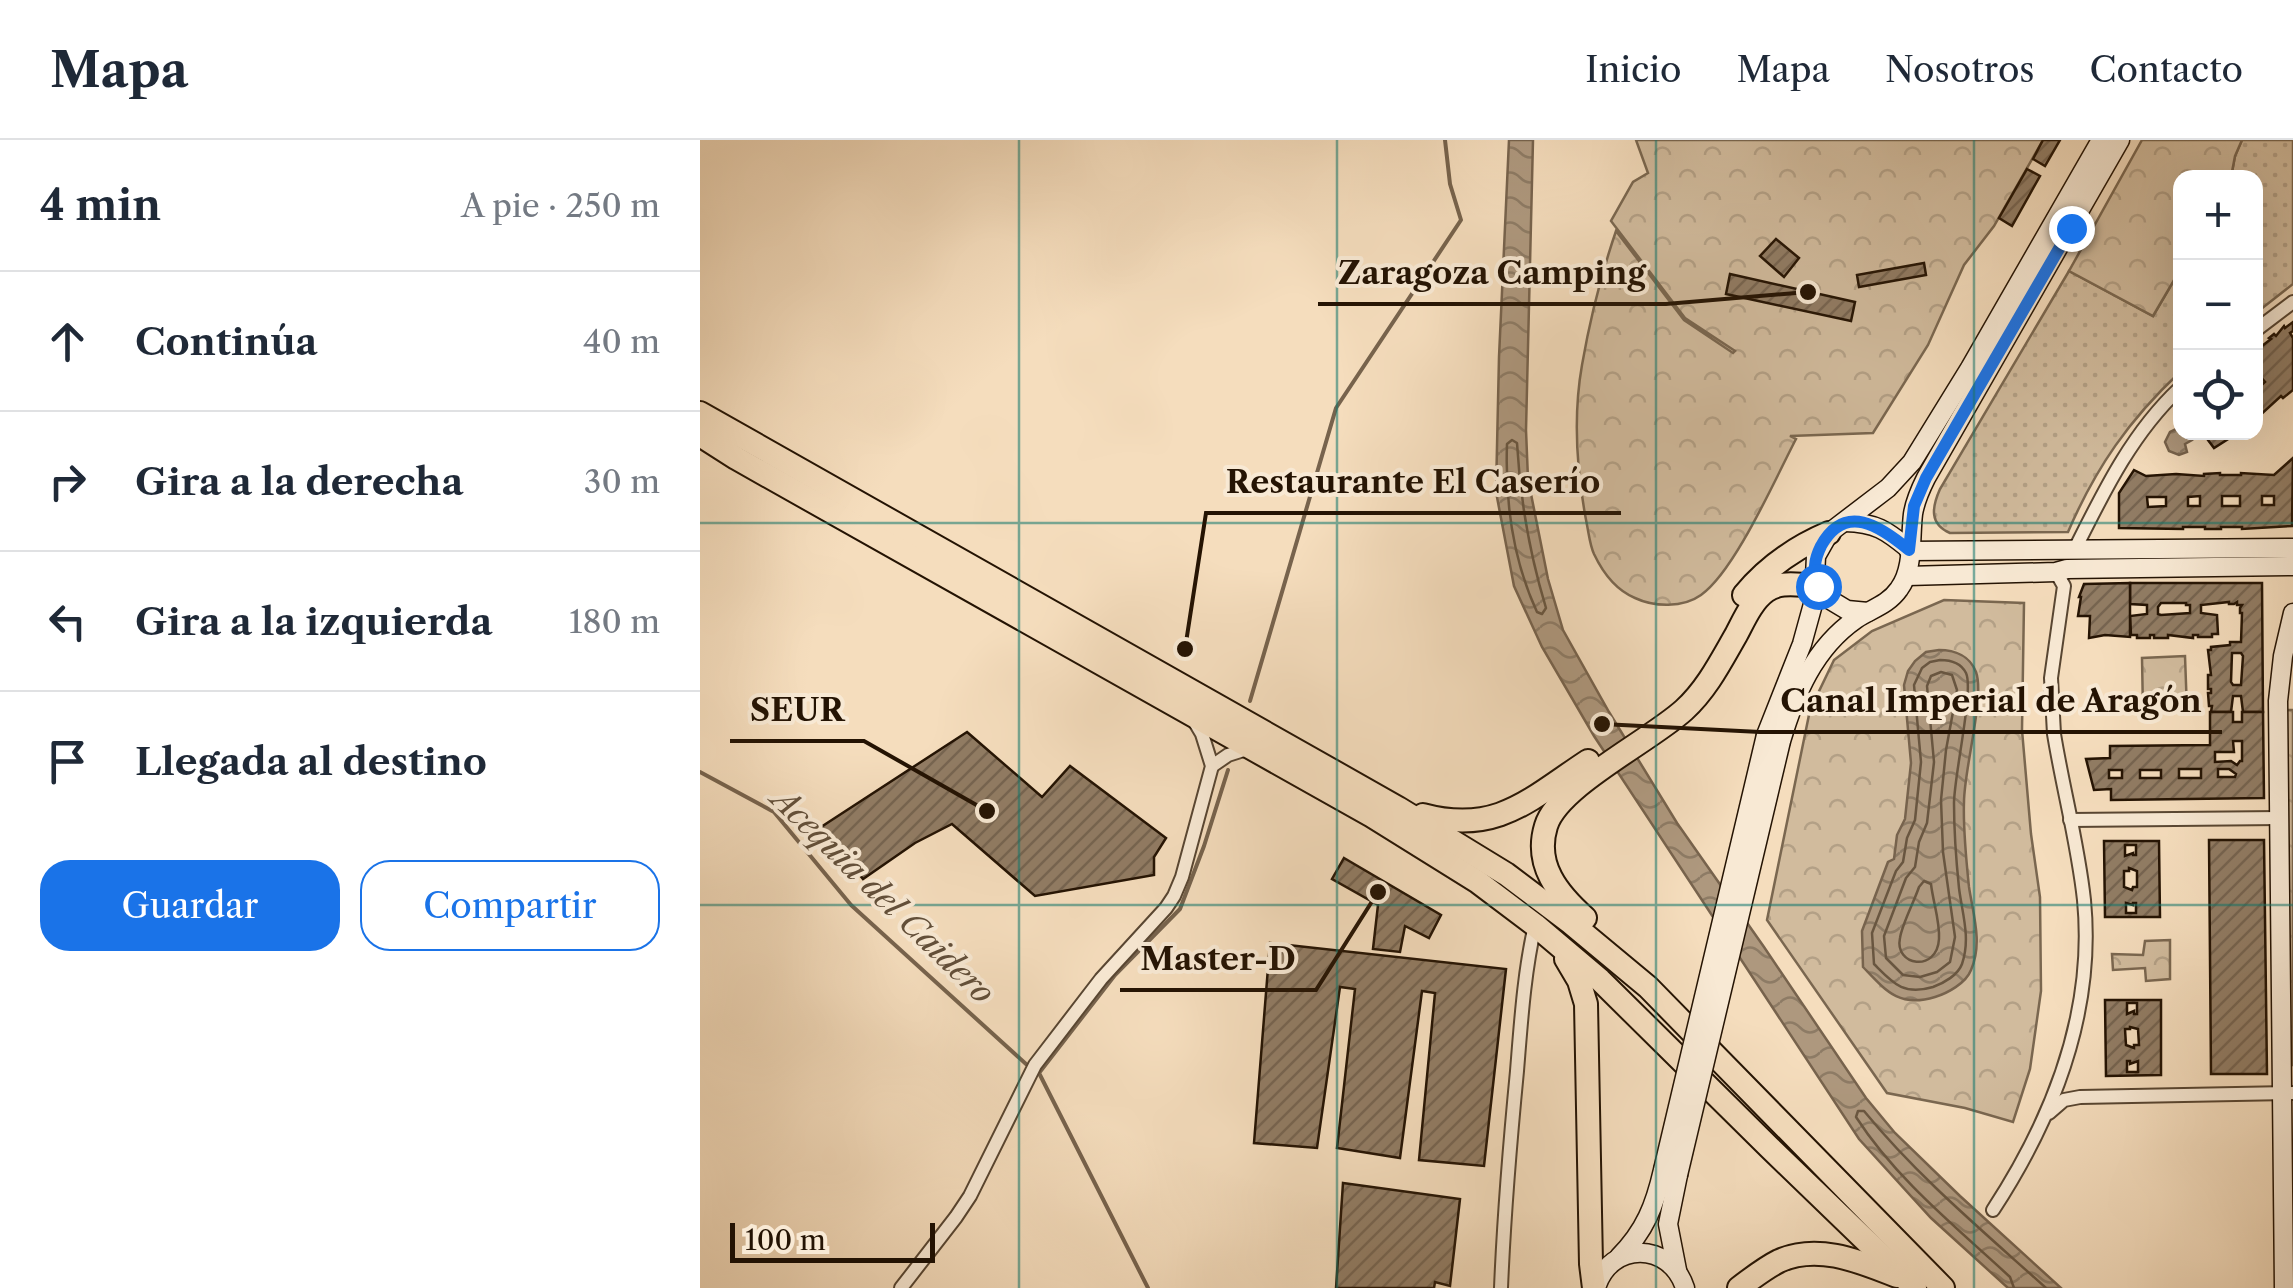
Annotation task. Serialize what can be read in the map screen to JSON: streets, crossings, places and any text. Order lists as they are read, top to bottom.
{
  "water": ["Acequia del Caidero"],
  "places": [
    "Zaragoza Camping",
    "Restaurante El Caserío",
    "Canal Imperial de Aragón",
    "SEUR",
    "Master-D"
  ],
  "scale_bar": "100 m",
  "page": {
    "header": "Mapa",
    "nav": [
      "Inicio",
      "Mapa",
      "Nosotros",
      "Contacto"
    ],
    "heading": ["4 min", "A pie · 250 m"],
    "map_buttons": ["+", "−"],
    "list": [
      ["Continúa", "40 m"],
      ["Gira a la derecha", "30 m"],
      ["Gira a la izquierda", "180 m"],
      "Llegada al destino"
    ],
    "buttons": ["Guardar", "Compartir"],
    "scale": "100 m"
  }
}
